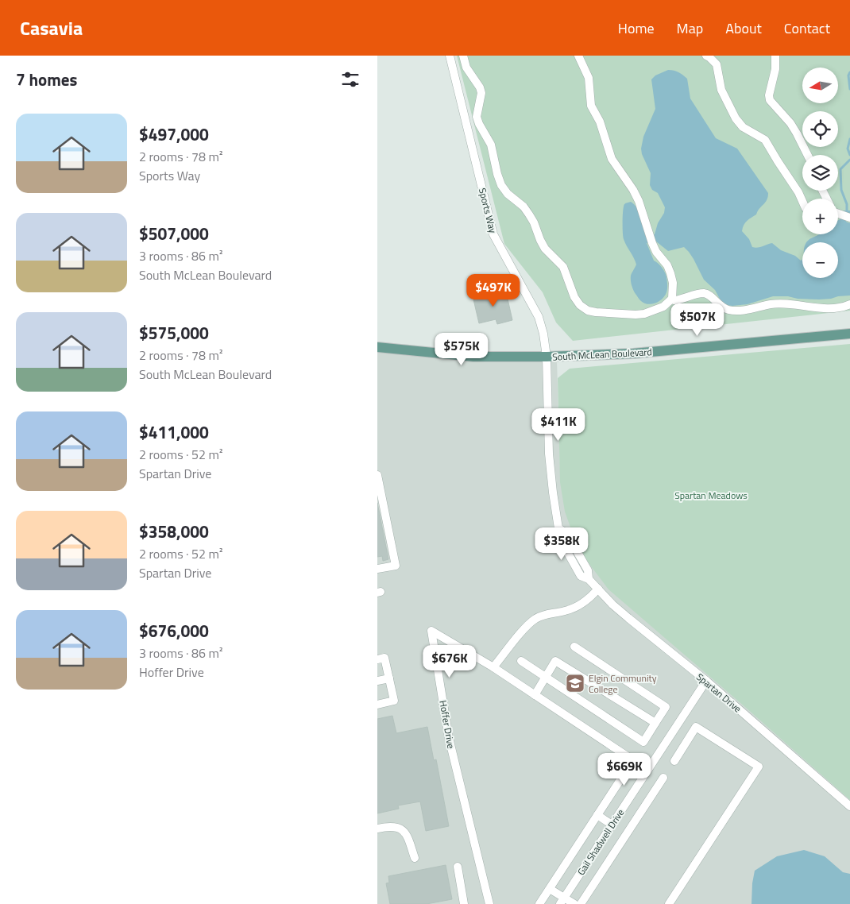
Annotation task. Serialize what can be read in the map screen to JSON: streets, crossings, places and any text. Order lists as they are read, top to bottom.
{
  "streets": {
    "main road": ["South McLean Boulevard"],
    "street": [
      "Sports Way",
      "Spartan Drive",
      "Hoffer Drive",
      "Gail Shadwell Drive"
    ]
  },
  "crossings": [
    ["Sports Way", "South McLean Boulevard"],
    ["Sports Way", "Spartan Drive"],
    ["South McLean Boulevard", "Spartan Drive"],
    ["Spartan Drive", "Gail Shadwell Drive"]
  ],
  "parks": ["Spartan Meadows"],
  "places": {
    "school or university": ["Elgin Community College"]
  },
  "north": "left",
  "page": {
    "header": "Casavia",
    "nav": [
      "Home",
      "Map",
      "About",
      "Contact"
    ],
    "heading": "7 homes",
    "map_buttons": ["+", "−"],
    "list": [
      {
        "name": "$497,000",
        "note": "2 rooms · 78 m² · Sports Way"
      },
      {
        "name": "$507,000",
        "note": "3 rooms · 86 m² · South McLean Boulevard"
      },
      {
        "name": "$575,000",
        "note": "2 rooms · 78 m² · South McLean Boulevard"
      },
      {
        "name": "$411,000",
        "note": "2 rooms · 52 m² · Spartan Drive"
      },
      {
        "name": "$358,000",
        "note": "2 rooms · 52 m² · Spartan Drive"
      },
      {
        "name": "$676,000",
        "note": "3 rooms · 86 m² · Hoffer Drive"
      }
    ],
    "price": [
      "$497K",
      "$507K",
      "$575K",
      "$411K",
      "$358K",
      "$676K",
      "$669K"
    ]
  }
}
